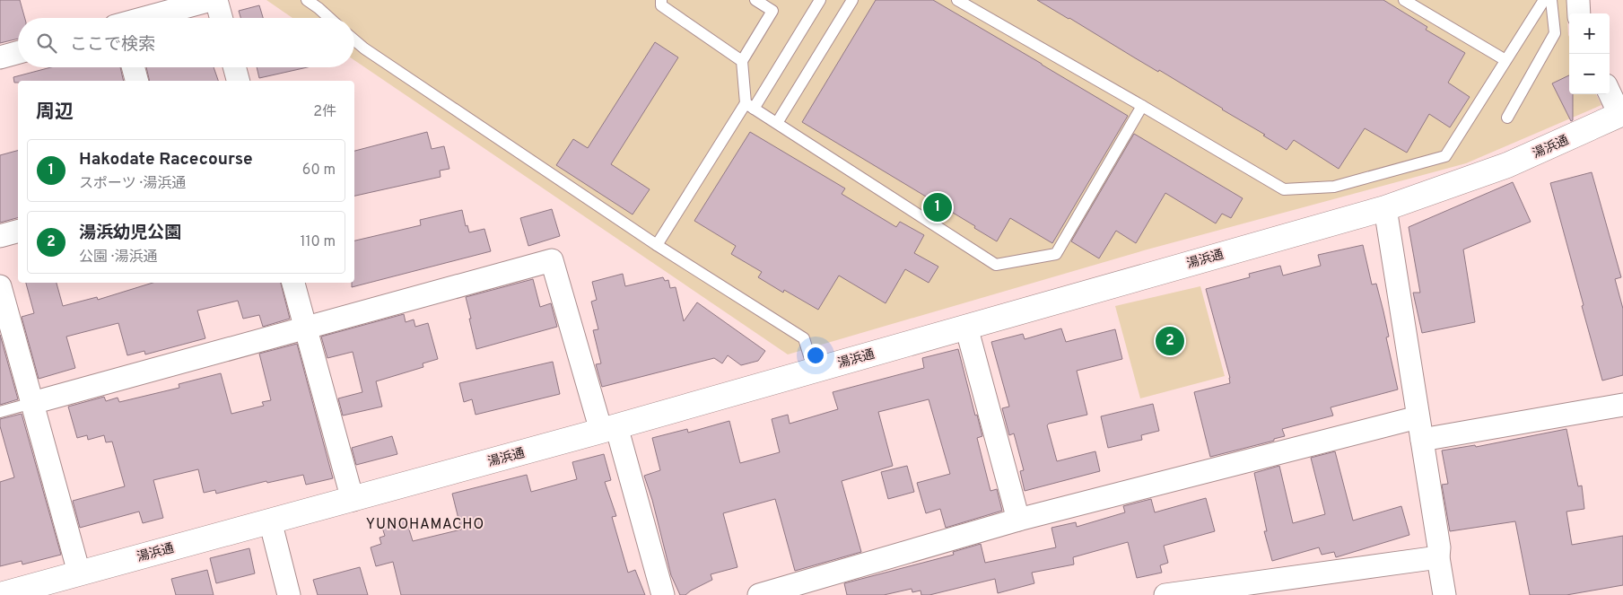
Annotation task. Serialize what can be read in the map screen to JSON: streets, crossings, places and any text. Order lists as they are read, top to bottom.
{
  "streets": {
    "street": ["湯浜通"]
  },
  "districts": ["YUNOHAMACHO"],
  "page": {
    "map_buttons": ["+", "−"],
    "search": "ここで検索",
    "heading": ["周辺", "2件"],
    "list": [
      {
        "mark": "1",
        "name": "Hakodate Racecourse",
        "note": "スポーツ · 湯浜通",
        "value": "60 m"
      },
      {
        "mark": "2",
        "name": "湯浜幼児公園",
        "note": "公園 · 湯浜通",
        "value": "110 m"
      }
    ],
    "pins": ["1", "2"]
  }
}
